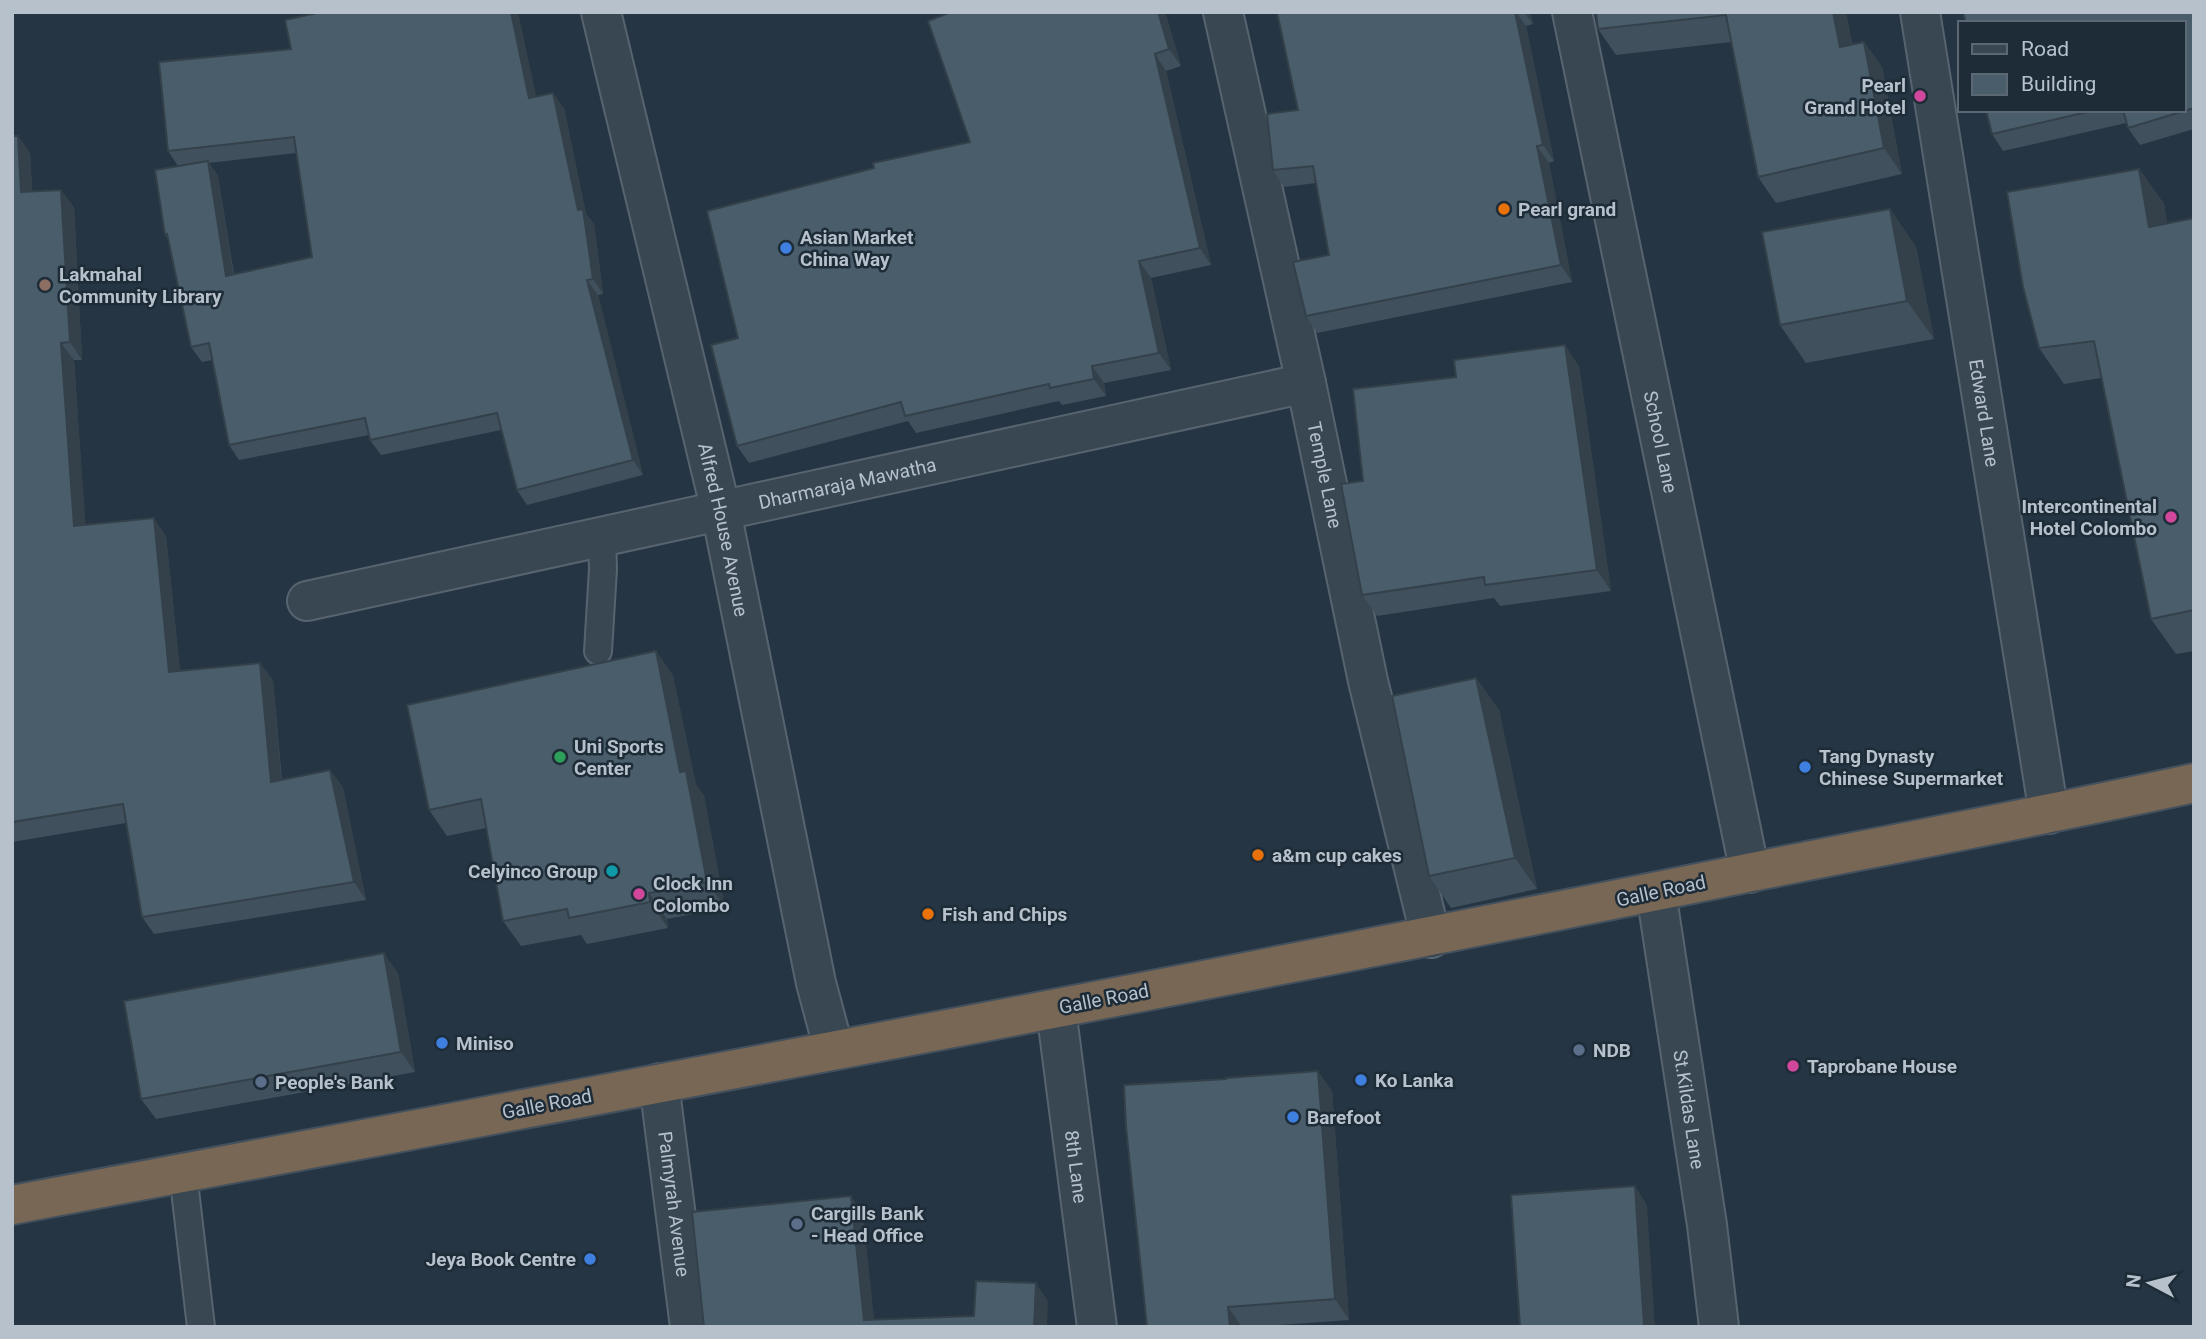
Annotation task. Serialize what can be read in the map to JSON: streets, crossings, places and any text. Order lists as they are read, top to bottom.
{
  "streets": {
    "highway": ["Galle Road"],
    "street": [
      "Edward Lane",
      "School Lane",
      "Temple Lane",
      "Dharmaraja Mawatha",
      "Alfred House Avenue",
      "St.Kildas Lane",
      "8th Lane",
      "Palmyrah Avenue"
    ]
  },
  "crossings": [
    ["Edward Lane", "Galle Road"],
    ["School Lane", "Galle Road"],
    ["Temple Lane", "Dharmaraja Mawatha"],
    ["Temple Lane", "Galle Road"],
    ["Dharmaraja Mawatha", "Alfred House Avenue"],
    ["Alfred House Avenue", "Galle Road"],
    ["Galle Road", "St.Kildas Lane"],
    ["Galle Road", "8th Lane"],
    ["Galle Road", "Palmyrah Avenue"]
  ],
  "places": [
    "Pearl Grand Hotel",
    "Pearl grand",
    "Asian Market China Way",
    "Lakmahal Community Library",
    "Intercontinental Hotel Colombo",
    "Uni Sports Center",
    "Tang Dynasty Chinese Supermarket",
    "a&m cup cakes",
    "Celyinco Group",
    "Clock Inn Colombo",
    "Fish and Chips",
    "Miniso",
    "NDB",
    "Taprobane House",
    "Ko Lanka",
    "People's Bank",
    "Barefoot",
    "Cargills Bank - Head Office",
    "Jeya Book Centre"
  ],
  "legend": ["Road", "Building"],
  "north": "left"
}
